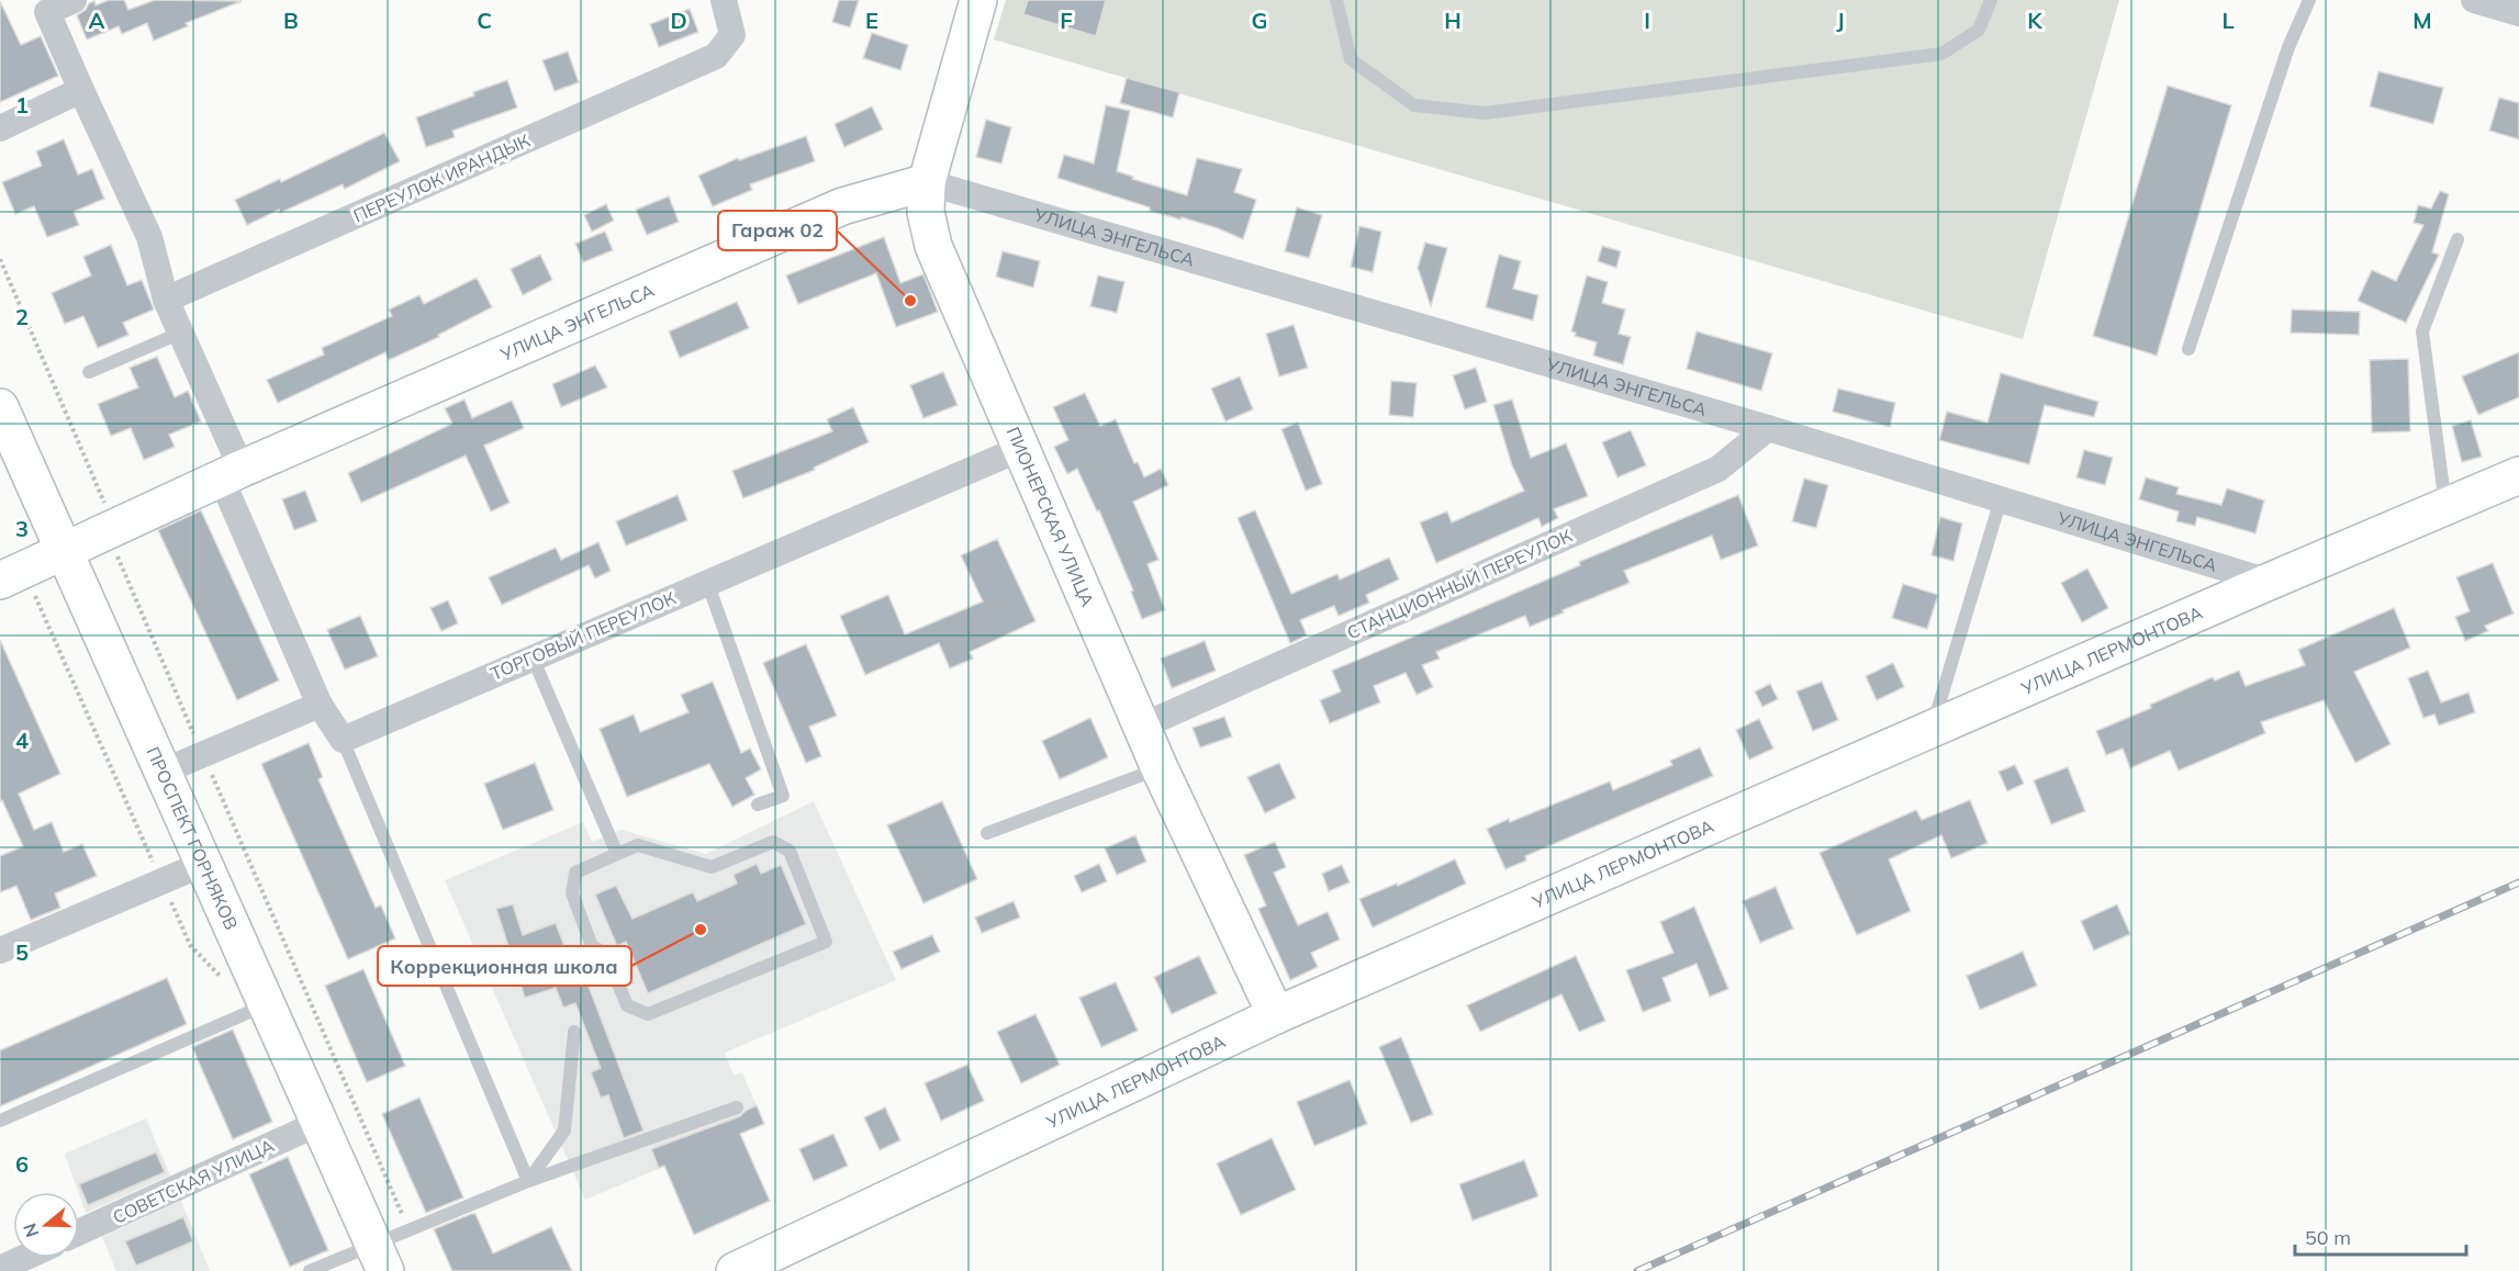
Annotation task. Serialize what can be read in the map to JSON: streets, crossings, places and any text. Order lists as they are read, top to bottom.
{
  "streets": {
    "main road": [
      "УЛИЦА ЭНГЕЛЬСА",
      "ПИОНЕРСКАЯ УЛИЦА",
      "УЛИЦА ЛЕРМОНТОВА",
      "ПРОСПЕКТ ГОРНЯКОВ"
    ],
    "street": [
      "ПЕРЕУЛОК ИРАНДЫК",
      "СТАНЦИОННЫЙ ПЕРЕУЛОК",
      "ТОРГОВЫЙ ПЕРЕУЛОК",
      "СОВЕТСКАЯ УЛИЦА"
    ]
  },
  "crossings": [
    ["УЛИЦА ЭНГЕЛЬСА", "ПИОНЕРСКАЯ УЛИЦА"],
    ["УЛИЦА ЭНГЕЛЬСА", "СТАНЦИОННЫЙ ПЕРЕУЛОК"],
    ["УЛИЦА ЭНГЕЛЬСА", "УЛИЦА ЛЕРМОНТОВА"],
    ["УЛИЦА ЭНГЕЛЬСА", "ПРОСПЕКТ ГОРНЯКОВ"],
    ["ПИОНЕРСКАЯ УЛИЦА", "СТАНЦИОННЫЙ ПЕРЕУЛОК"],
    ["ПИОНЕРСКАЯ УЛИЦА", "ТОРГОВЫЙ ПЕРЕУЛОК"],
    ["ПИОНЕРСКАЯ УЛИЦА", "УЛИЦА ЛЕРМОНТОВА"],
    ["ПРОСПЕКТ ГОРНЯКОВ", "СОВЕТСКАЯ УЛИЦА"]
  ],
  "places": ["Гараж 02", "Коррекционная школа"],
  "scale_bar": "50 m",
  "north": "left",
  "grid": {
    "columns": [
      "A",
      "B",
      "C",
      "D",
      "E",
      "F",
      "G",
      "H",
      "I",
      "J",
      "K",
      "L",
      "M"
    ],
    "rows": [
      "1",
      "2",
      "3",
      "4",
      "5",
      "6"
    ]
  }
}
